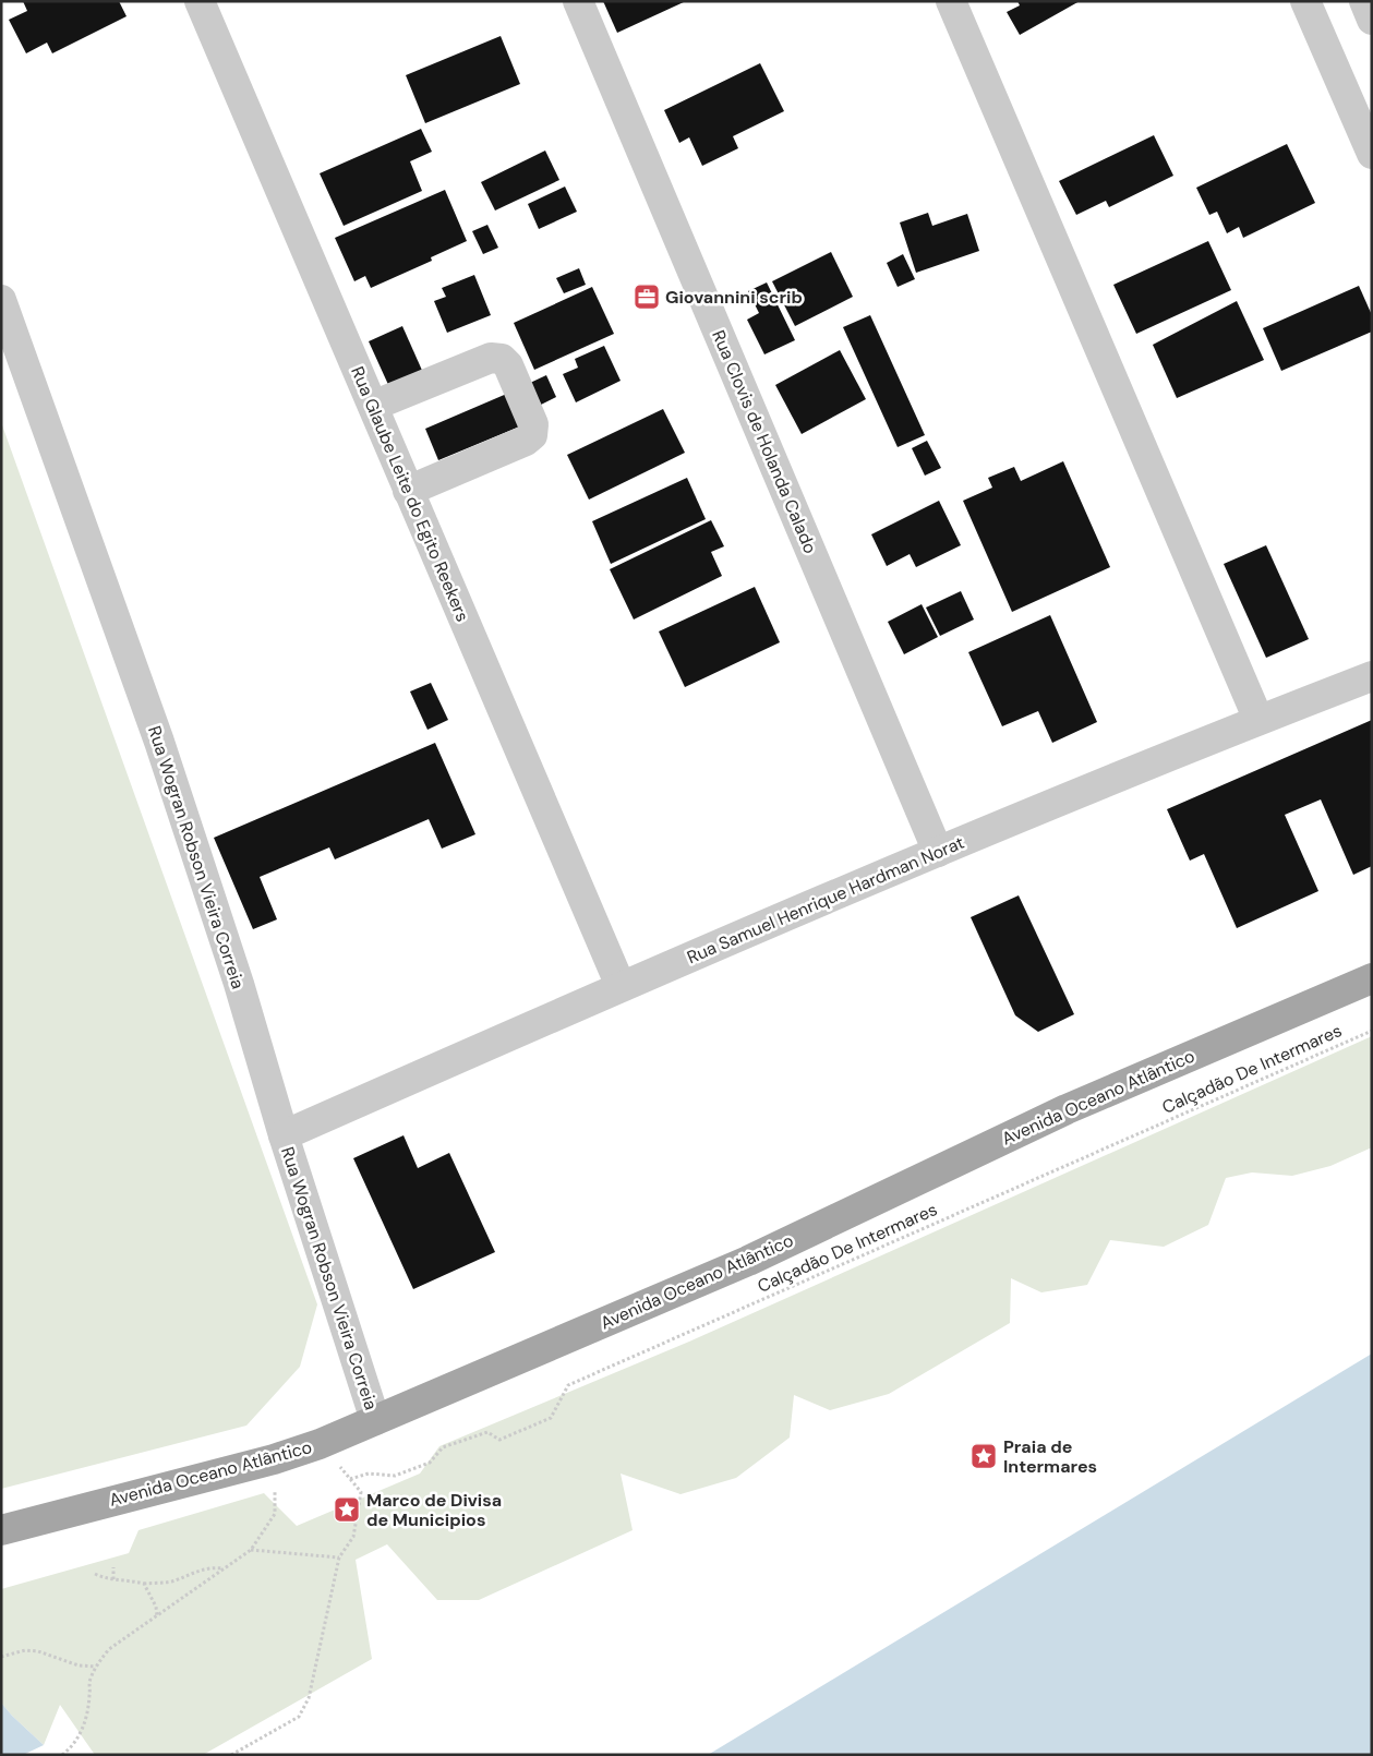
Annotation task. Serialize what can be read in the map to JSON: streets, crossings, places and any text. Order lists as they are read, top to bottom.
{
  "streets": {
    "main road": ["Avenida Oceano Atlântico"],
    "street": [
      "Rua Clovis de Holanda Calado",
      "Rua Glaube Leite do Egito Reekers",
      "Rua Wogran Robson Vieira Correia",
      "Rua Samuel Henrique Hardman Norat"
    ],
    "path": ["Calçadão De Intermares"]
  },
  "crossings": [
    ["Rua Clovis de Holanda Calado", "Rua Samuel Henrique Hardman Norat"],
    ["Rua Glaube Leite do Egito Reekers", "Rua Samuel Henrique Hardman Norat"],
    ["Rua Wogran Robson Vieira Correia", "Rua Samuel Henrique Hardman Norat"],
    ["Rua Wogran Robson Vieira Correia", "Avenida Oceano Atlântico"]
  ],
  "places": {
    "office": ["Giovannini scrib"],
    "place": ["Praia de Intermares", "Marco de Divisa de Municipios"]
  }
}
